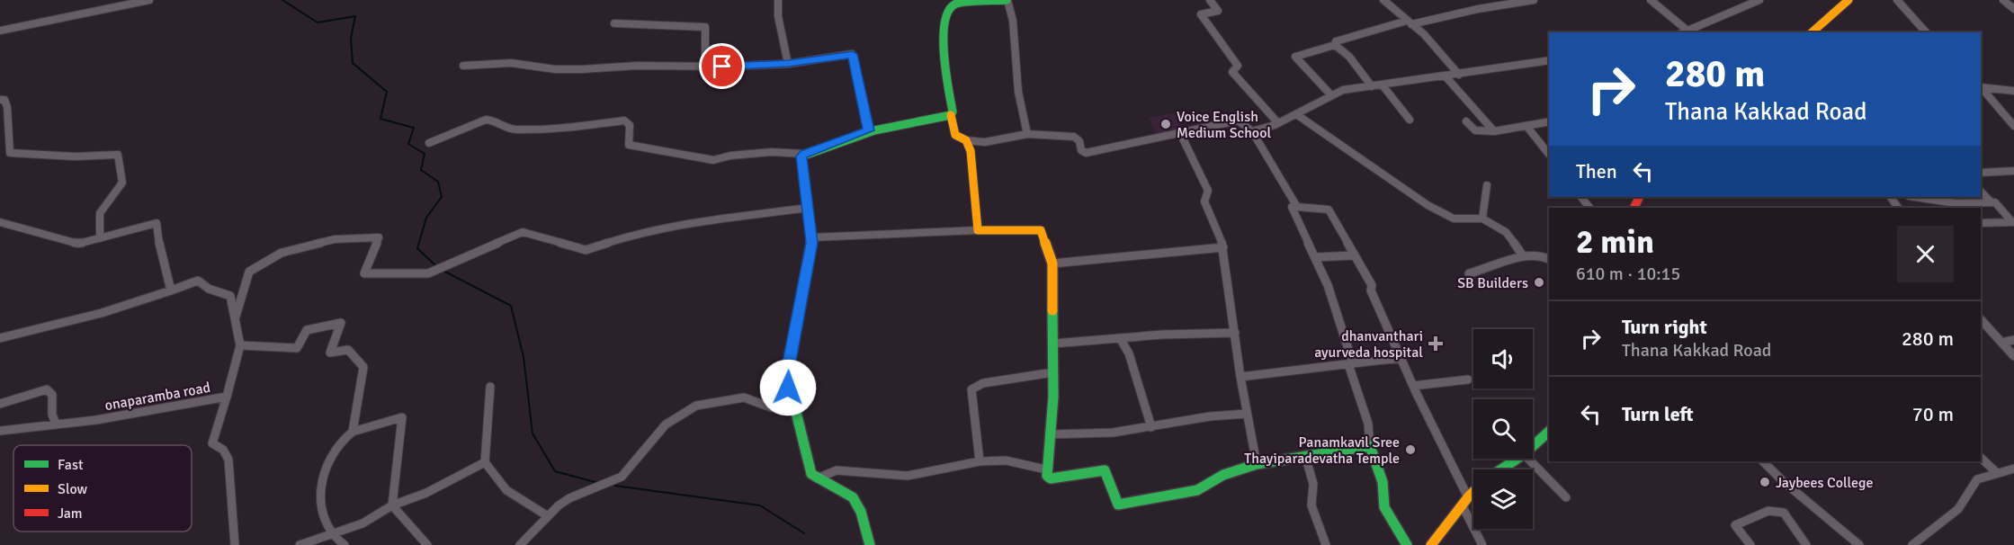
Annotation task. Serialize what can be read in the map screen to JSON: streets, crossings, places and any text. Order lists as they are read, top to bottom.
{
  "streets": {
    "street": ["onaparamba road"]
  },
  "places": {
    "other": [
      "Voice English Medium School",
      "SB Builders",
      "Panamkavil Sree Thayiparadevatha Temple",
      "Jaybees College"
    ],
    "health": ["dhanvanthari ayurveda hospital"]
  },
  "legend": ["Fast", "Slow", "Jam"],
  "page": {
    "turn": ["280 m", "Thana Kakkad Road"],
    "then": "Then",
    "heading": ["2 min", "610 m · 10:15"],
    "list": [
      {
        "name": "Turn right",
        "note": "Thana Kakkad Road",
        "value": "280 m"
      },
      {
        "name": "Turn left",
        "value": "70 m"
      }
    ]
  }
}
